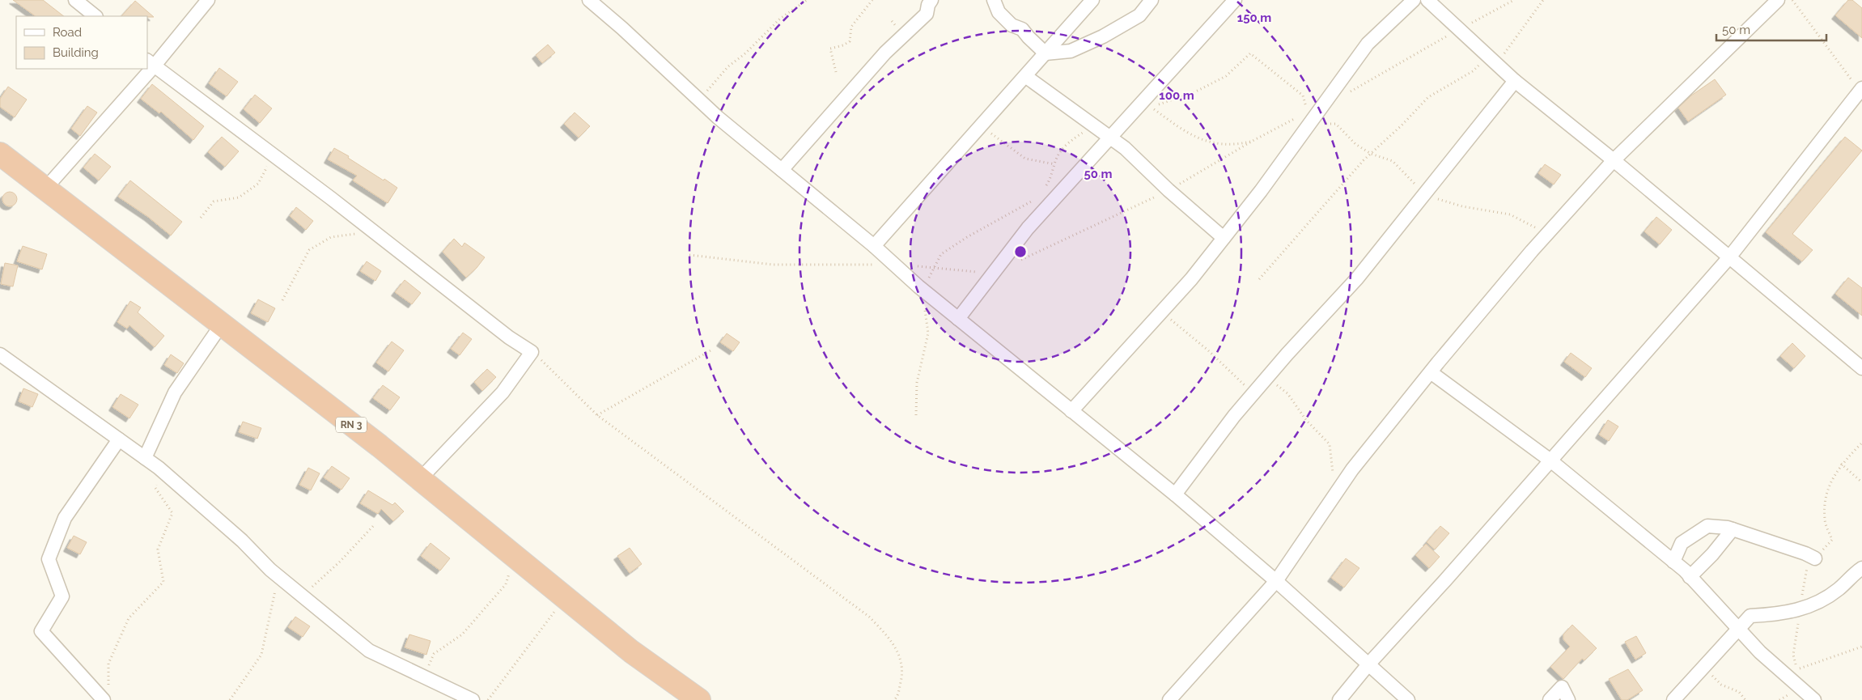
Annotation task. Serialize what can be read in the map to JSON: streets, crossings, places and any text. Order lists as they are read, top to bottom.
{
  "streets": {
    "highway": ["RN 3"]
  },
  "legend": ["Road", "Building"],
  "scale_bar": "50 m",
  "rings": ["150 m", "100 m", "50 m"]
}
